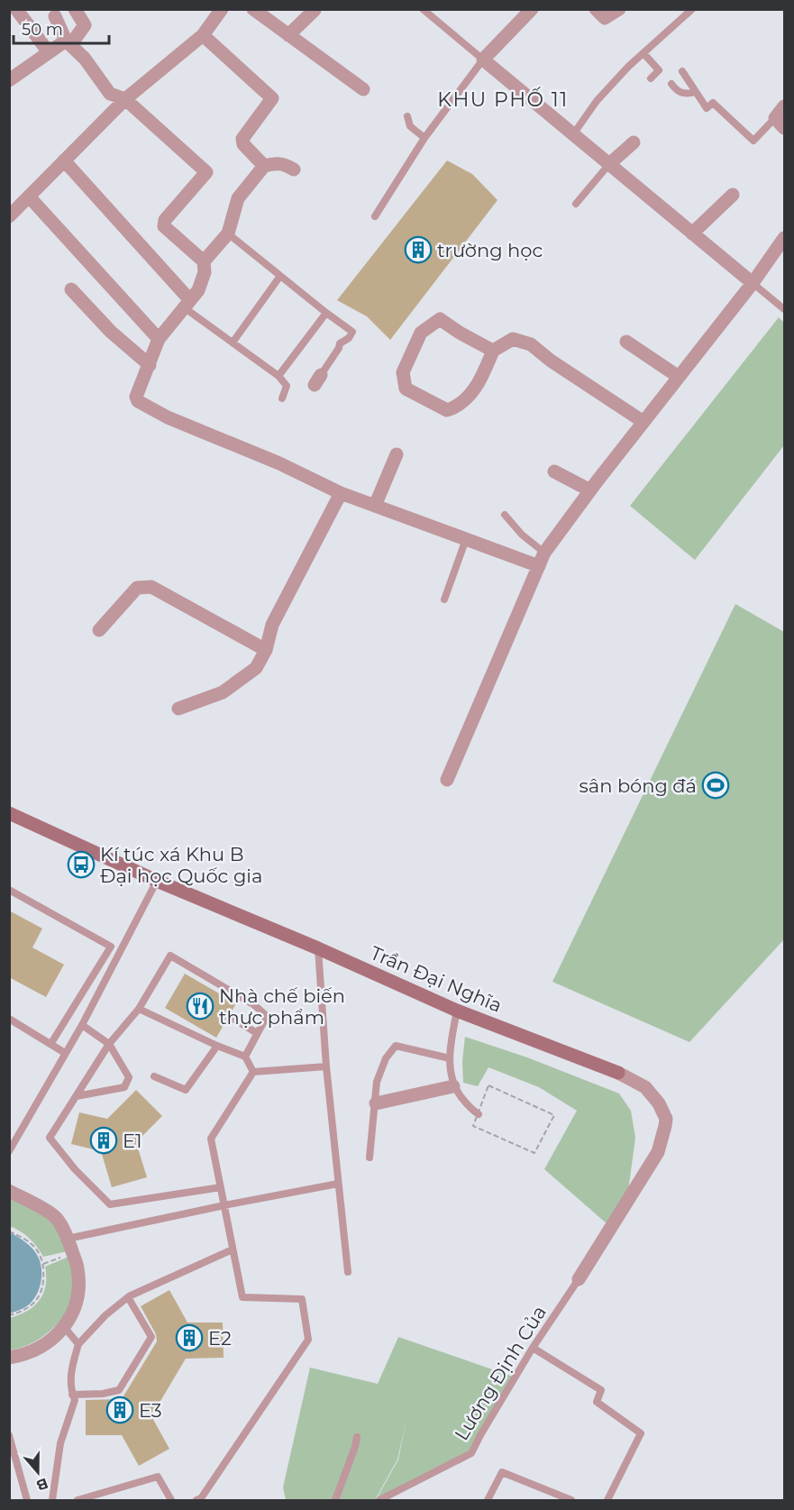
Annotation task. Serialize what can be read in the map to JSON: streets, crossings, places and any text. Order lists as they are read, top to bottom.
{
  "streets": {
    "street": ["Trần Đại Nghĩa"],
    "lane": ["Lương Định Của"]
  },
  "crossings": [
    ["Trần Đại Nghĩa", "Lương Định Của"]
  ],
  "districts": ["KHU PHỐ 11"],
  "places": {
    "building": [
      "trường học",
      "E1",
      "E2",
      "E3"
    ],
    "sports": ["sân bóng đá"],
    "bus stop": ["Kí túc xá Khu B Đại học Quốc gia"],
    "restaurant": ["Nhà chế biến thực phẩm"]
  },
  "scale_bar": "50 m",
  "north": "bottom"
}
